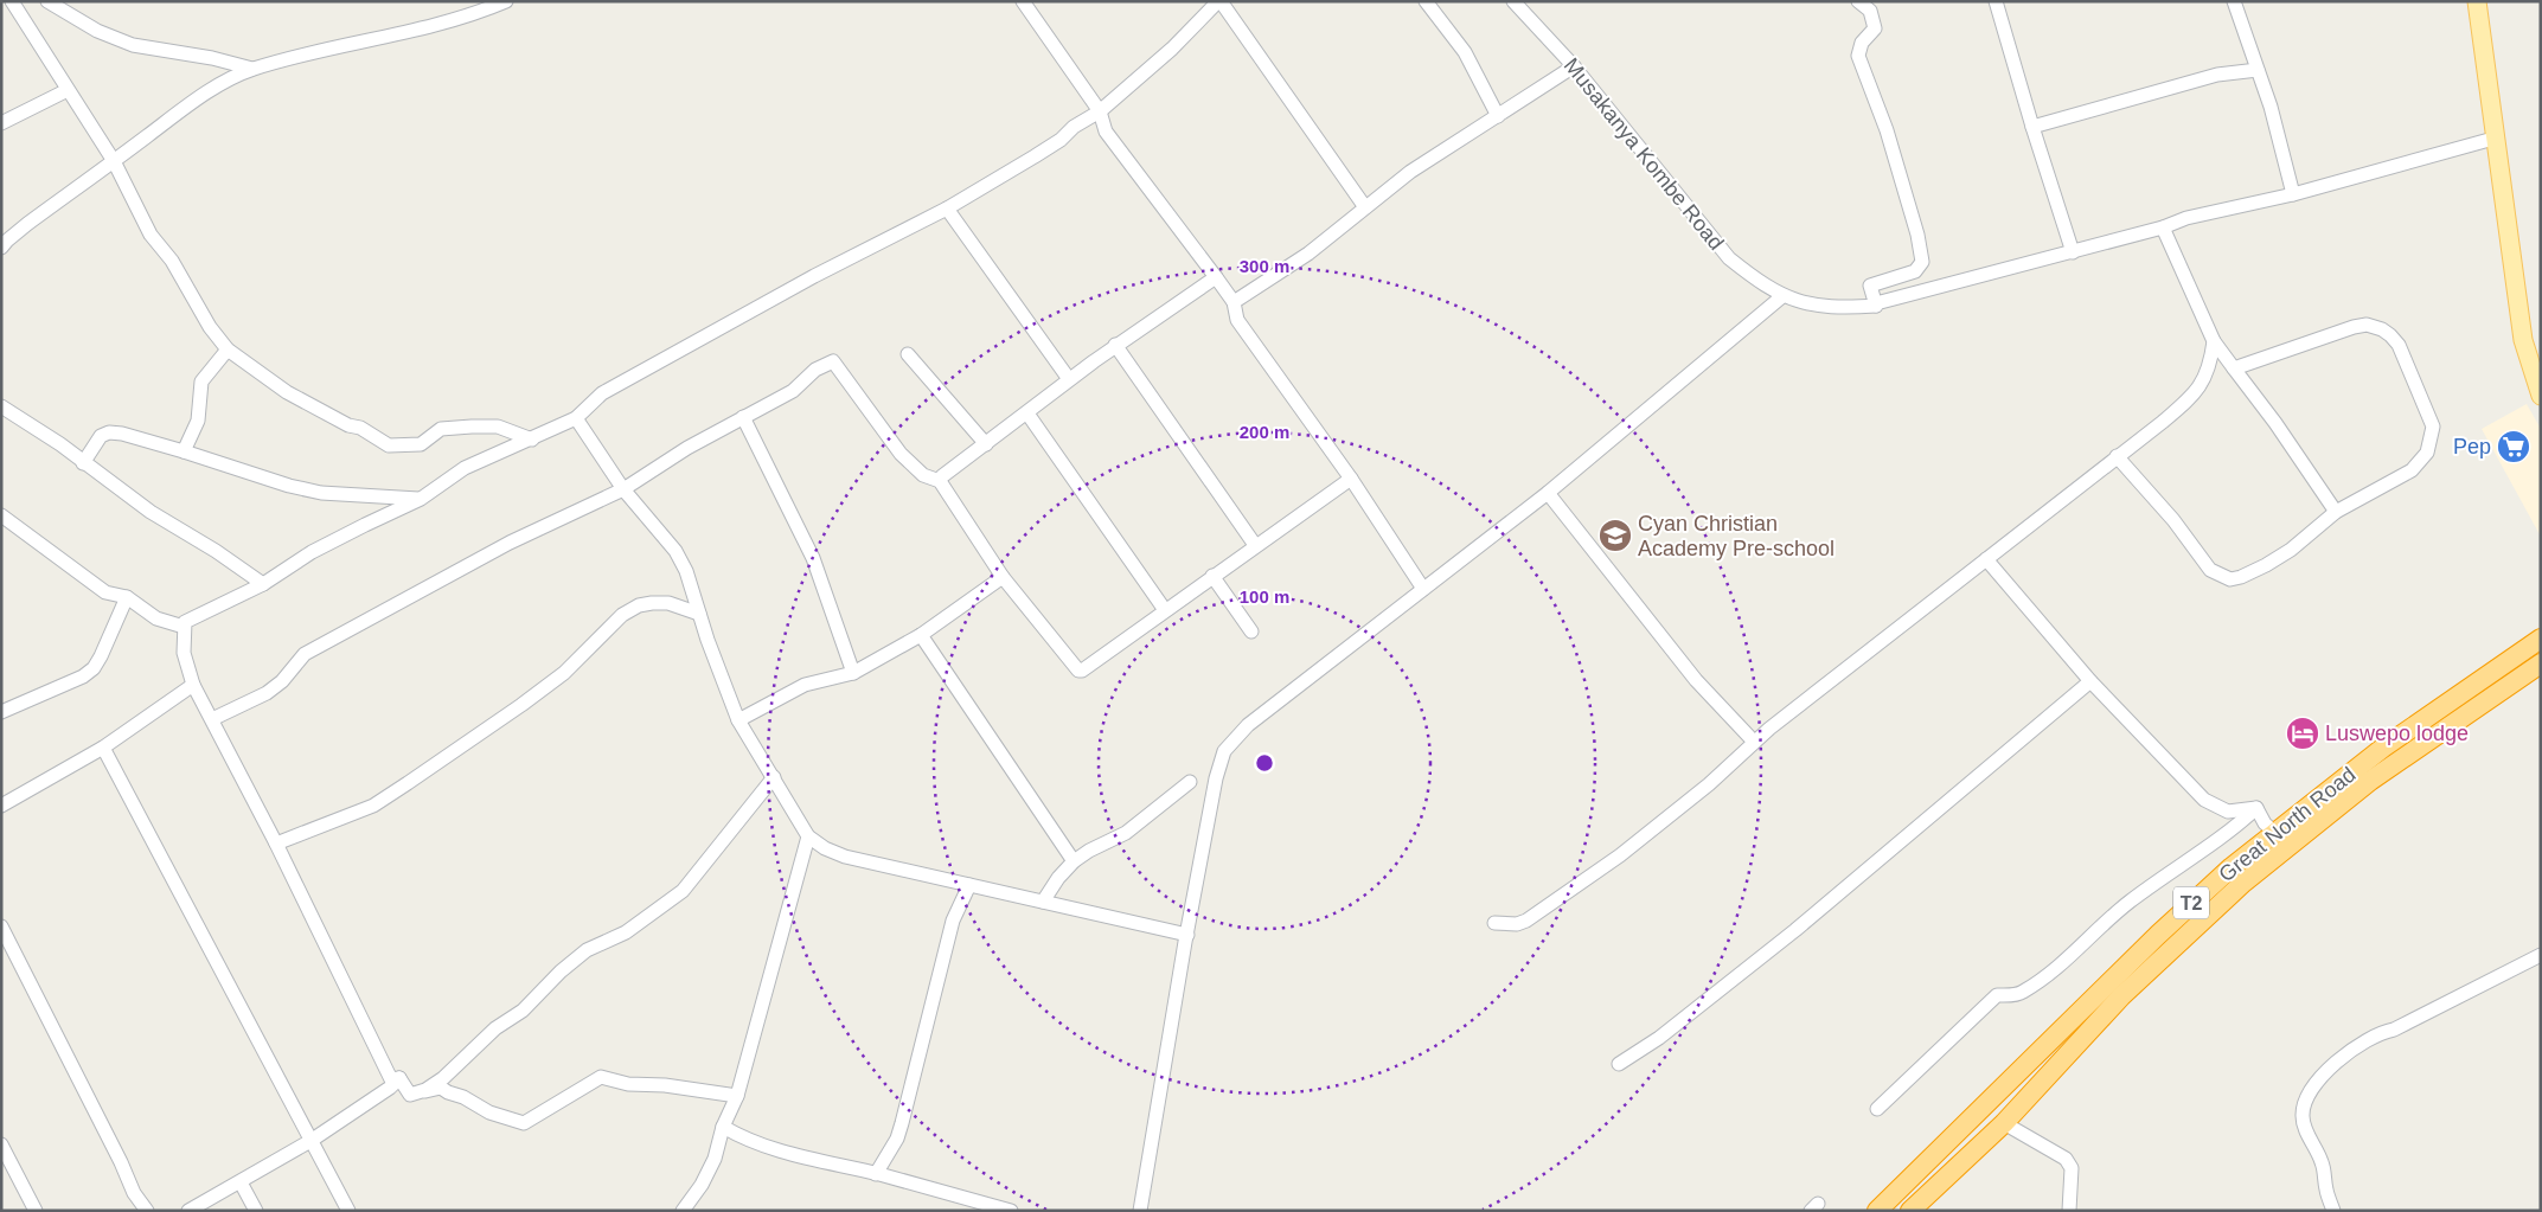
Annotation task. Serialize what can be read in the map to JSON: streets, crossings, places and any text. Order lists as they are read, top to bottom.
{
  "streets": {
    "highway": ["Great North Road", "T2"],
    "street": ["Musakanya Kombe Road"]
  },
  "places": {
    "supermarket": ["Pep"],
    "school or university": ["Cyan Christian Academy Pre-school"],
    "hotel": ["Luswepo lodge"]
  },
  "rings": ["300 m", "200 m", "100 m"]
}
